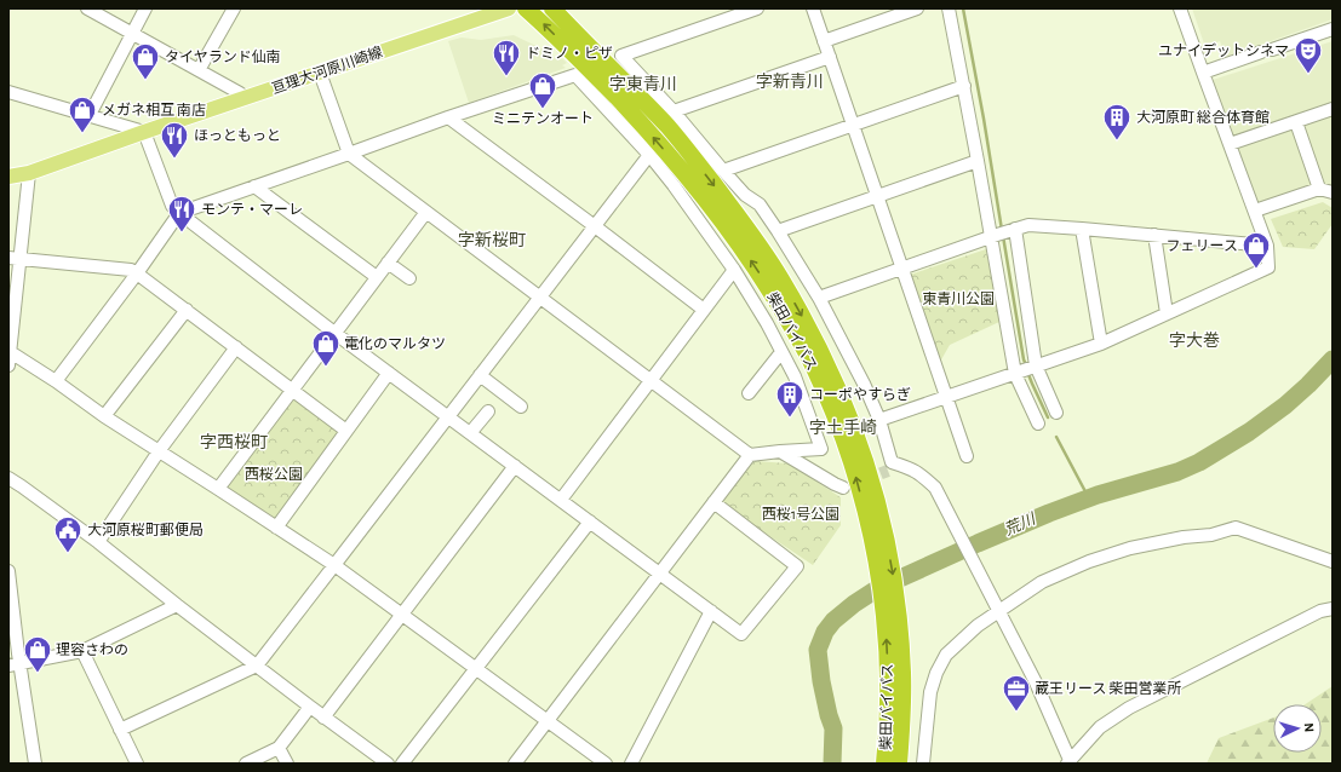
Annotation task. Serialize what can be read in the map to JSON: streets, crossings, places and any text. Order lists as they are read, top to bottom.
{
  "streets": {
    "highway": ["柴田バイパス"],
    "main road": ["亘理大河原川崎線"]
  },
  "districts": [
    "字新青川",
    "字東青川",
    "字新桜町",
    "字大巻",
    "字土手崎",
    "字西桜町"
  ],
  "water": ["荒川"],
  "parks": ["東青川公園", "西桜公園", "西桜1号公園"],
  "places": {
    "theatre": ["ユナイデットシネマ"],
    "restaurant": ["ドミノ・ピザ", "ほっともっと", "モンテ・マーレ"],
    "shop": [
      "タイヤランド仙南",
      "ミニテンオート",
      "メガネ相互 南店",
      "フェリース",
      "電化のマルタツ",
      "理容さわの"
    ],
    "building": ["大河原町 総合体育館", "コーポやすらぎ"],
    "public building": ["大河原桜町郵便局"],
    "office": ["蔵王リース 柴田営業所"]
  },
  "north": "right"
}
